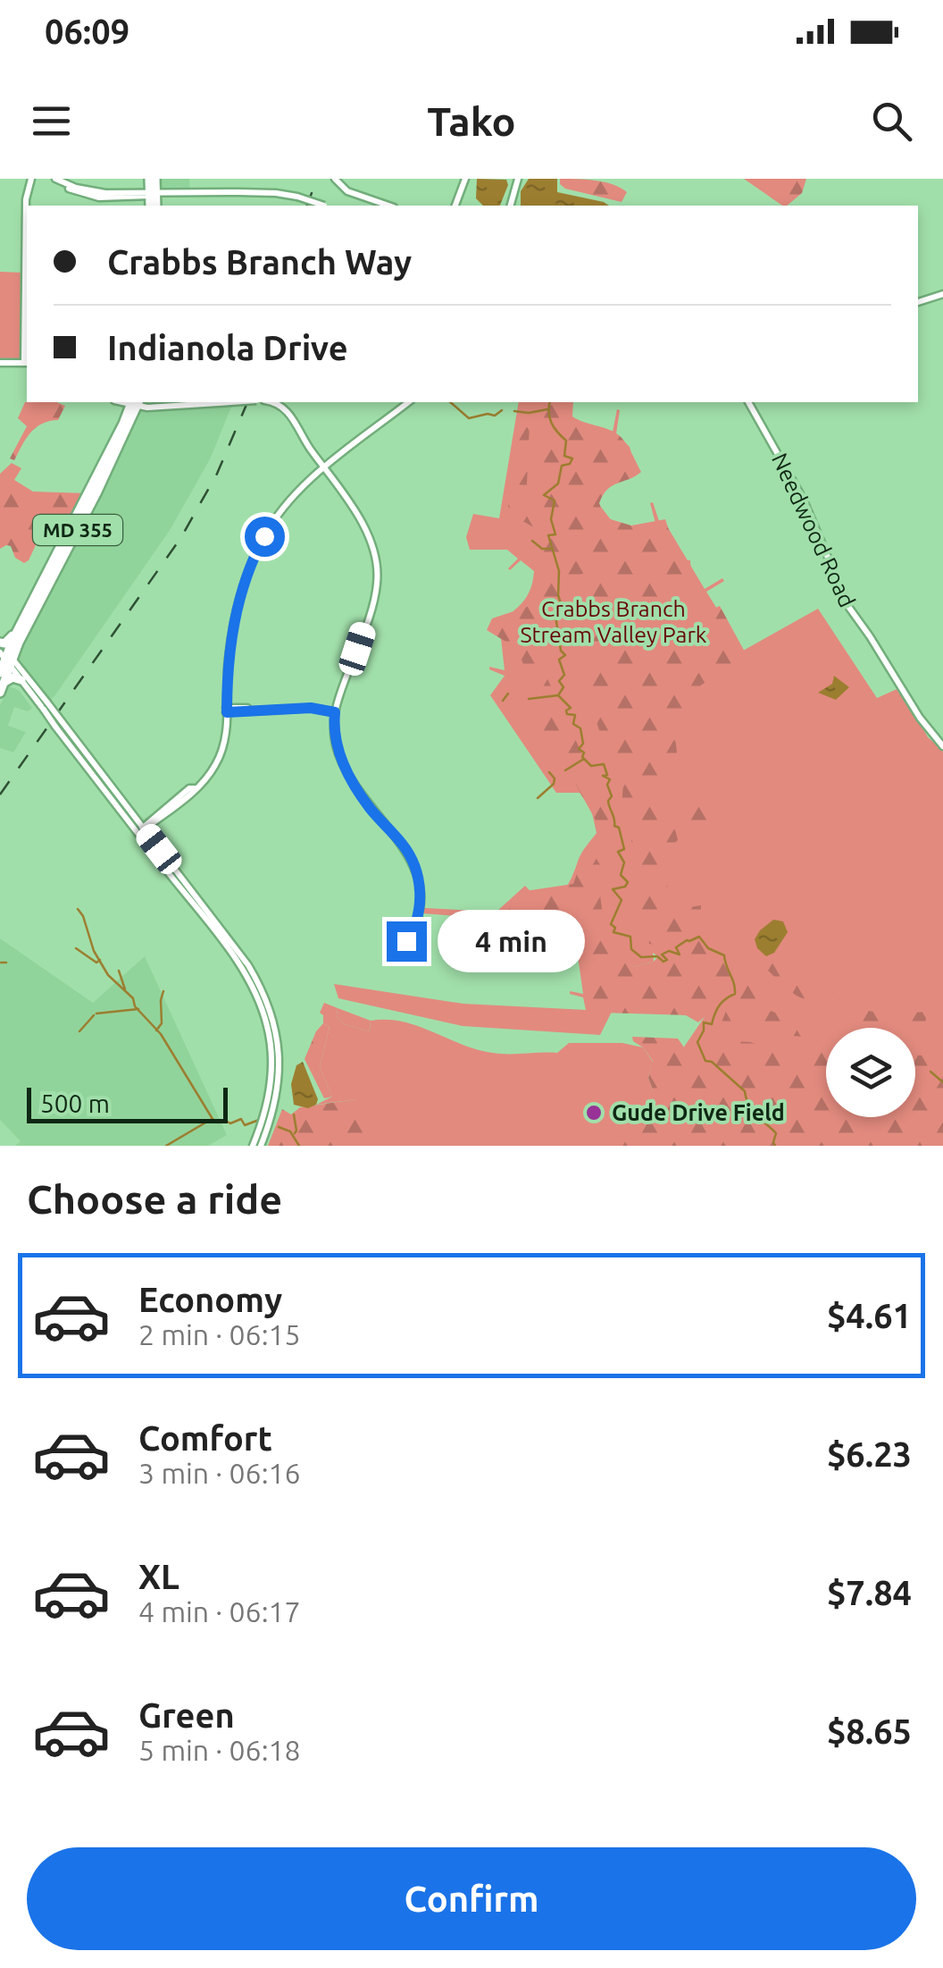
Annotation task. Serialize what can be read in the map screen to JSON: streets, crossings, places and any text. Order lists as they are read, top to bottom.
{
  "streets": {
    "main road": ["MD 355"],
    "street": ["Needwood Road"]
  },
  "parks": ["Crabbs Branch Stream Valley Park"],
  "places": ["Gude Drive Field"],
  "scale_bar": "500 m",
  "page": {
    "status": "06:09",
    "header": "Tako",
    "banner": ["Crabbs Branch Way", "Indianola Drive"],
    "bubble": "4 min",
    "scale": "500 m",
    "heading": "Choose a ride",
    "list": [
      {
        "name": "Economy",
        "note": "2 min · 06:15",
        "value": "$4.61"
      },
      {
        "name": "Comfort",
        "note": "3 min · 06:16",
        "value": "$6.23"
      },
      {
        "name": "XL",
        "note": "4 min · 06:17",
        "value": "$7.84"
      },
      {
        "name": "Green",
        "note": "5 min · 06:18",
        "value": "$8.65"
      }
    ],
    "buttons": "Confirm"
  }
}
